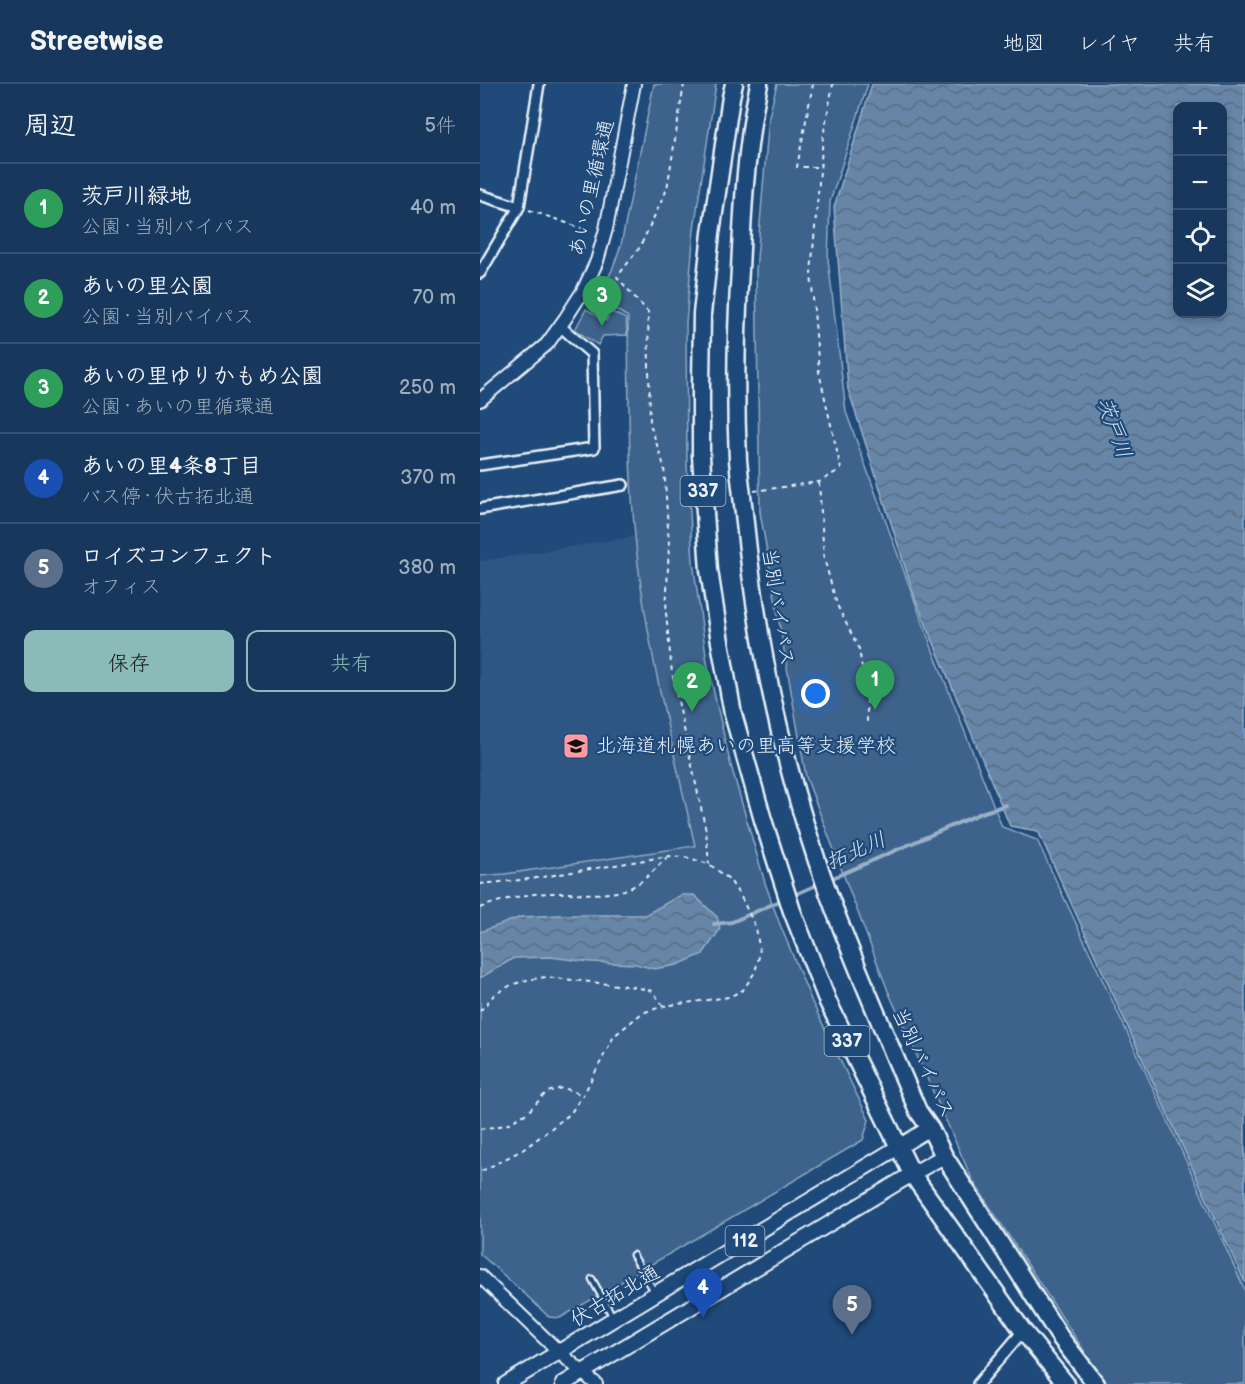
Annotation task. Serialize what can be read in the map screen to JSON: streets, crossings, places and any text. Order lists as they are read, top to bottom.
{
  "streets": {
    "highway": ["337", "当別バイパス"],
    "main road": ["112", "伏古拓北通"],
    "street": ["あいの里循環通"]
  },
  "crossings": [
    ["337", "112"],
    ["337", "伏古拓北通"],
    ["当別バイパス", "112"],
    ["当別バイパス", "伏古拓北通"]
  ],
  "water": ["茨戸川", "拓北川"],
  "places": {
    "school or university": ["北海道札幌あいの里高等支援学校"]
  },
  "page": {
    "header": "Streetwise",
    "nav": ["地図", "レイヤ", "共有"],
    "heading": ["周辺", "5件"],
    "map_buttons": ["+", "−"],
    "list": [
      {
        "mark": "1",
        "name": "茨戸川緑地",
        "note": "公園 · 当別バイパス",
        "value": "40 m"
      },
      {
        "mark": "2",
        "name": "あいの里公園",
        "note": "公園 · 当別バイパス",
        "value": "70 m"
      },
      {
        "mark": "3",
        "name": "あいの里ゆりかもめ公園",
        "note": "公園 · あいの里循環通",
        "value": "250 m"
      },
      {
        "mark": "4",
        "name": "あいの里4条8丁目",
        "note": "バス停 · 伏古拓北通",
        "value": "370 m"
      },
      {
        "mark": "5",
        "name": "ロイズコンフェクト",
        "note": "オフィス",
        "value": "380 m"
      }
    ],
    "pins": [
      "3",
      "1",
      "2",
      "4",
      "5"
    ],
    "buttons": ["保存", "共有"]
  }
}
